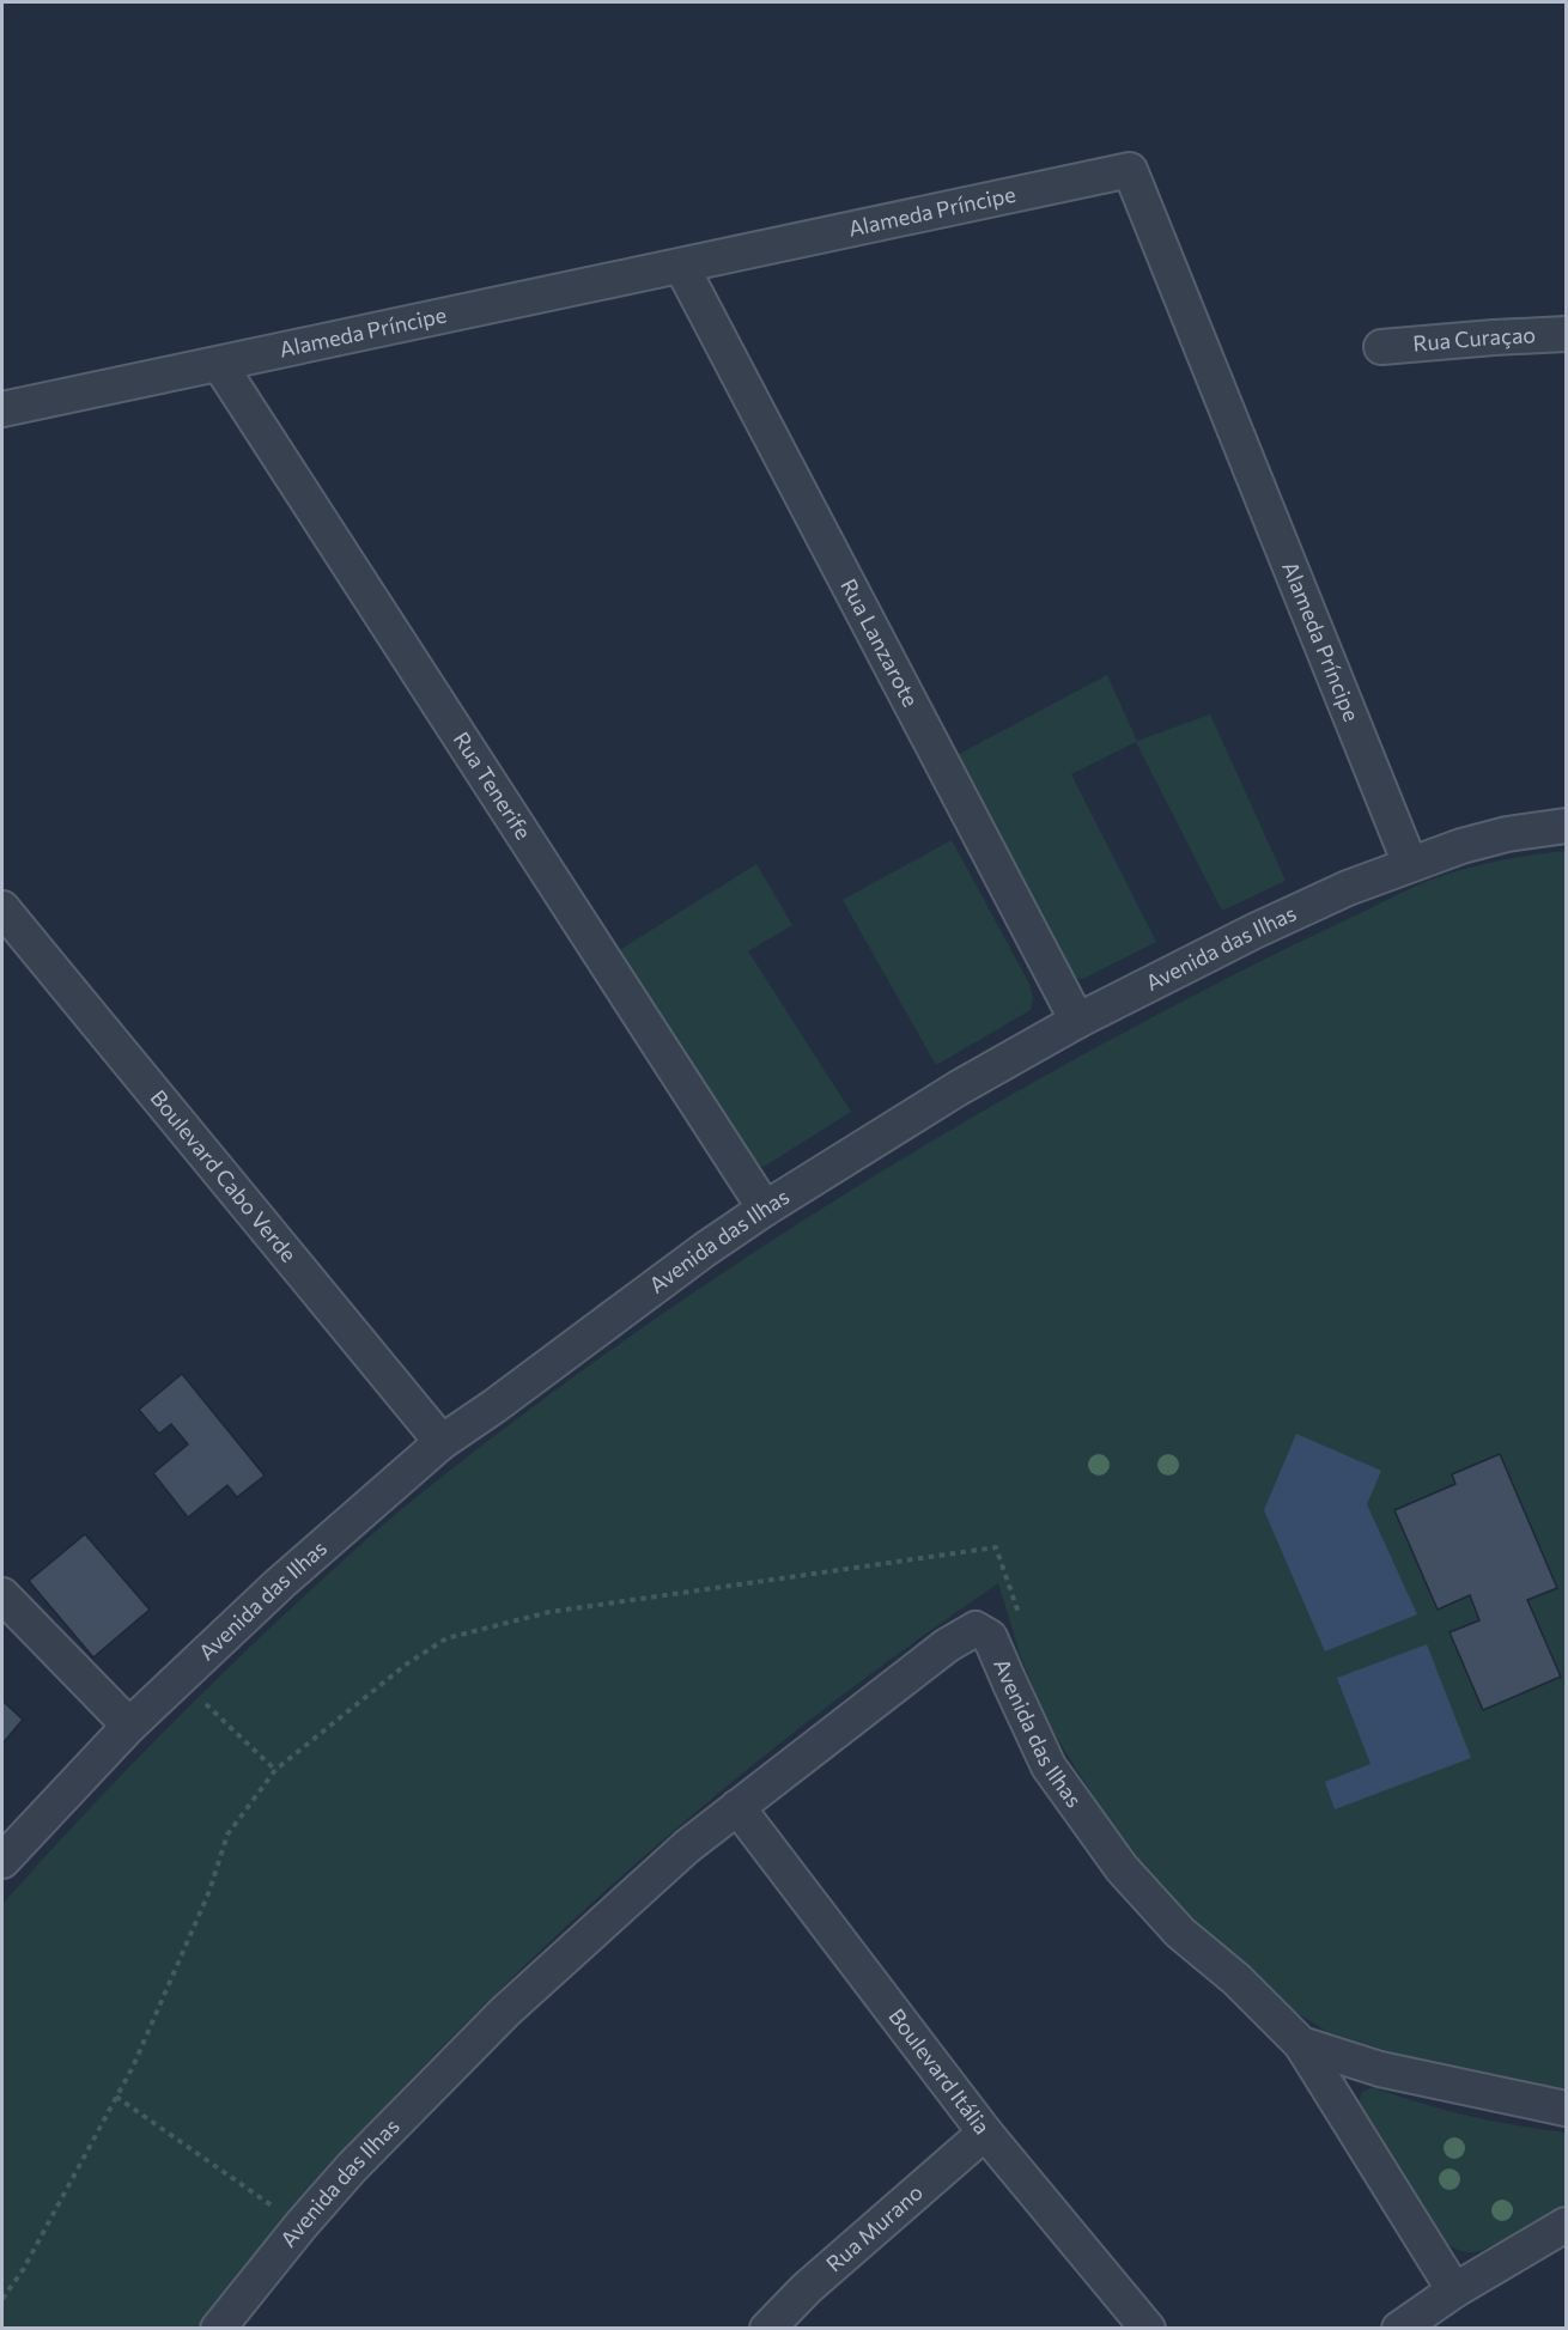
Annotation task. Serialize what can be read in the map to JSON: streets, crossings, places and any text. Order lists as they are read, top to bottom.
{
  "streets": {
    "street": [
      "Alameda Príncipe",
      "Rua Curaçao",
      "Rua Lanzarote",
      "Rua Tenerife",
      "Avenida das Ilhas",
      "Boulevard Cabo Verde",
      "Boulevard Itália",
      "Rua Murano"
    ]
  },
  "crossings": [
    ["Alameda Príncipe", "Rua Lanzarote"],
    ["Alameda Príncipe", "Rua Tenerife"],
    ["Alameda Príncipe", "Avenida das Ilhas"],
    ["Rua Lanzarote", "Avenida das Ilhas"],
    ["Rua Tenerife", "Avenida das Ilhas"],
    ["Avenida das Ilhas", "Boulevard Cabo Verde"],
    ["Avenida das Ilhas", "Boulevard Itália"],
    ["Boulevard Itália", "Rua Murano"]
  ]
}
